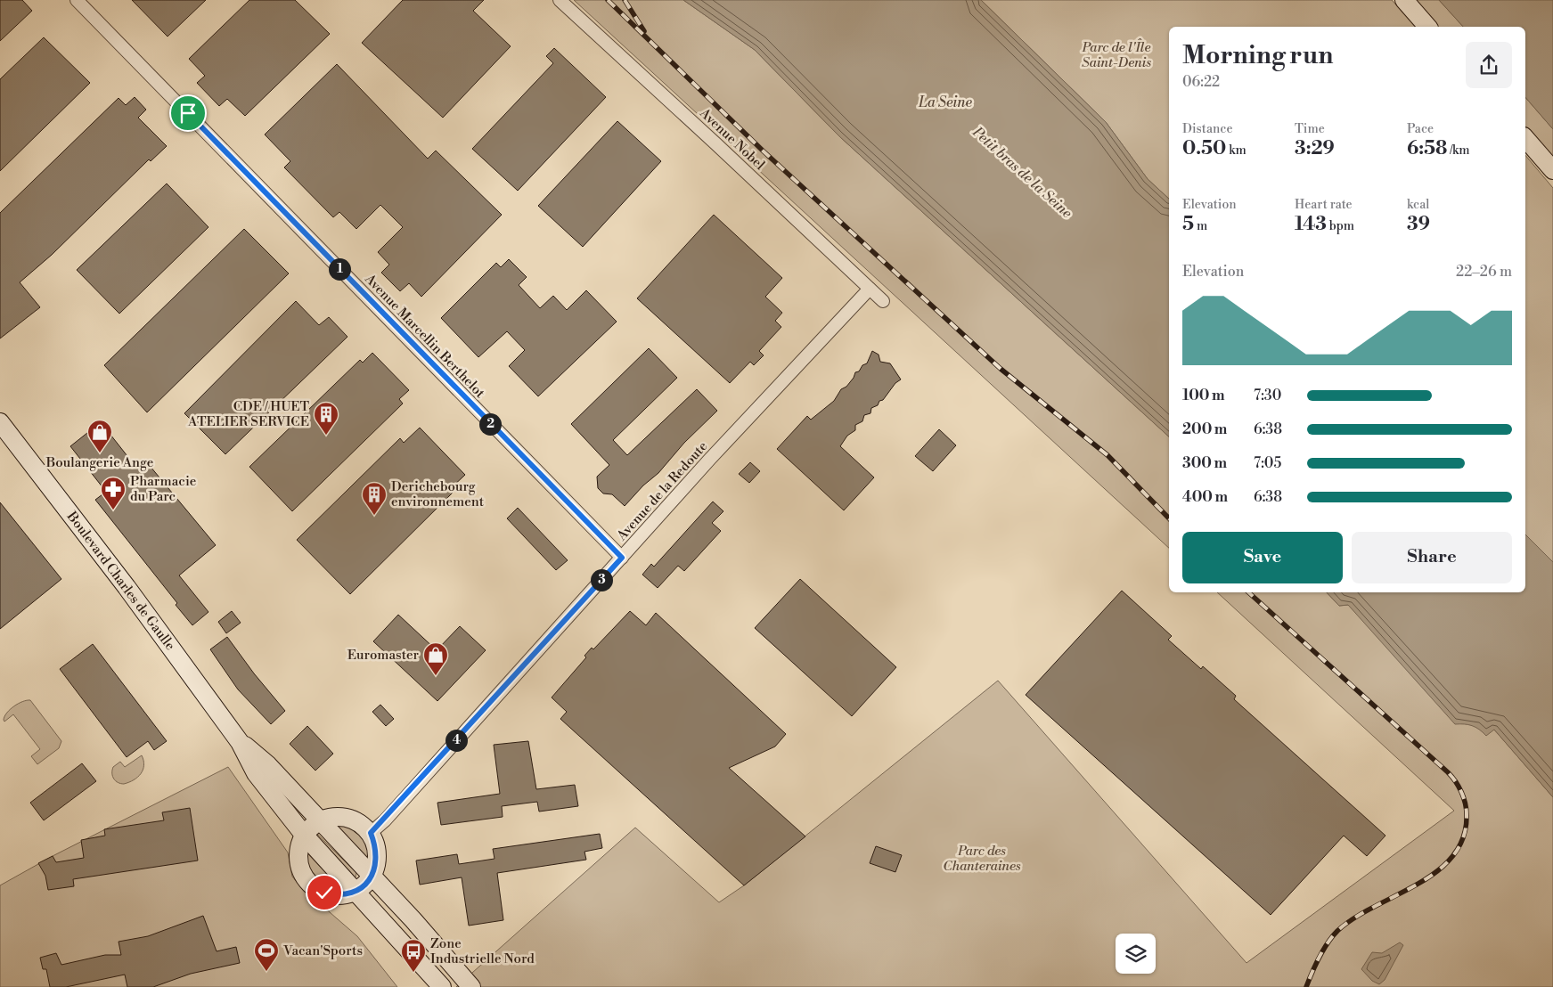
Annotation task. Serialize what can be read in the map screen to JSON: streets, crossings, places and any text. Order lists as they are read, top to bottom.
{
  "streets": {
    "main road": ["Boulevard Charles de Gaulle"],
    "street": ["Avenue Nobel", "Avenue Marcellin Berthelot", "Avenue de la Redoute"]
  },
  "crossings": [
    ["Avenue Nobel", "Avenue de la Redoute"],
    ["Avenue Marcellin Berthelot", "Avenue de la Redoute"]
  ],
  "water": ["La Seine", "Petit bras de la Seine"],
  "parks": ["Parc de l'Île Saint-Denis", "Parc des Chanteraines"],
  "places": {
    "building": ["CDE / HUET ATELIER SERVICE", "Derichebourg environnement"],
    "shop": ["Boulangerie Ange", "Euromaster"],
    "pharmacy": ["Pharmacie du Parc"],
    "sports": ["Vacan'Sports"],
    "bus stop": ["Zone Industrielle Nord"]
  },
  "page": {
    "heading": ["Morning run", "06:22"],
    "stats": [
      ["Distance", "0.50 km"],
      ["Time", "3:29"],
      ["Pace", "6:58 /km"],
      ["Elevation", "5 m"],
      ["Heart rate", "143 bpm"],
      ["kcal", "39"]
    ],
    "chart": ["Elevation", "22–26 m"],
    "pins": [
      "1",
      "2",
      "3",
      "4"
    ],
    "list": [
      {
        "name": "100 m",
        "note": "7:30"
      },
      {
        "name": "200 m",
        "note": "6:38"
      },
      {
        "name": "300 m",
        "note": "7:05"
      },
      {
        "name": "400 m",
        "note": "6:38"
      }
    ],
    "buttons": ["Save", "Share"]
  }
}
